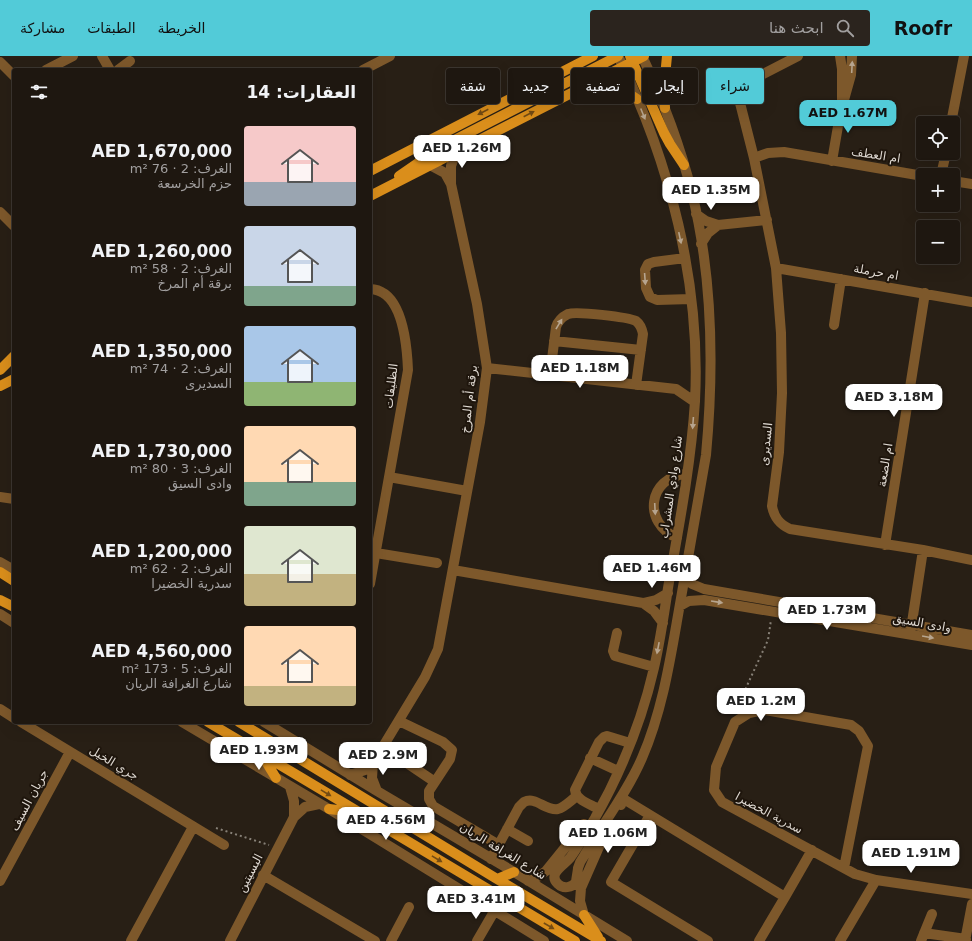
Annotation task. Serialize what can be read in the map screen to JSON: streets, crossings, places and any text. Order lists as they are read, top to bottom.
{
  "streets": {
    "street": [
      "ام العطف",
      "ام حرملة",
      "الظليفات",
      "برقة أم المرخ",
      "السديرى",
      "ام الضعة",
      "شارع وادي المشراب",
      "وادى السيق",
      "جري الخيل",
      "جريان السيف",
      "سدرية الخضيرا",
      "شارع الغرافة الريان",
      "البسيتين"
    ]
  },
  "crossings": [
    ["ام العطف", "السديرى"],
    ["ام حرملة", "السديرى"],
    ["ام حرملة", "ام الضعة"],
    ["برقة أم المرخ", "شارع الغرافة الريان"],
    ["السديرى", "ام الضعة"],
    ["شارع وادي المشراب", "وادى السيق"],
    ["شارع وادي المشراب", "شارع الغرافة الريان"],
    ["جري الخيل", "جريان السيف"]
  ],
  "page": {
    "header": "Roofr",
    "search": "ابحث هنا",
    "nav": ["الخريطة", "الطبقات", "مشاركة"],
    "chip": [
      "شراء",
      "إيجار",
      "تصفية",
      "جديد",
      "شقة"
    ],
    "heading": "العقارات: 14",
    "price": [
      "AED 1.67M",
      "AED 1.26M",
      "AED 1.35M",
      "AED 1.18M",
      "AED 3.18M",
      "AED 1.46M",
      "AED 1.73M",
      "AED 1.2M",
      "AED 1.93M",
      "AED 2.9M",
      "AED 4.56M",
      "AED 1.06M",
      "AED 1.91M",
      "AED 3.41M"
    ],
    "map_buttons": ["+", "−"],
    "list": [
      {
        "name": "AED 1,670,000",
        "note": "الغرف: 2 · 76 m² · حزم الخرسعة"
      },
      {
        "name": "AED 1,260,000",
        "note": "الغرف: 2 · 58 m² · برقة أم المرخ"
      },
      {
        "name": "AED 1,350,000",
        "note": "الغرف: 2 · 74 m² · السديرى"
      },
      {
        "name": "AED 1,730,000",
        "note": "الغرف: 3 · 80 m² · وادى السيق"
      },
      {
        "name": "AED 1,200,000",
        "note": "الغرف: 2 · 62 m² · سدرية الخضيرا"
      },
      {
        "name": "AED 4,560,000",
        "note": "الغرف: 5 · 173 m² · شارع الغرافة الريان"
      }
    ]
  }
}
